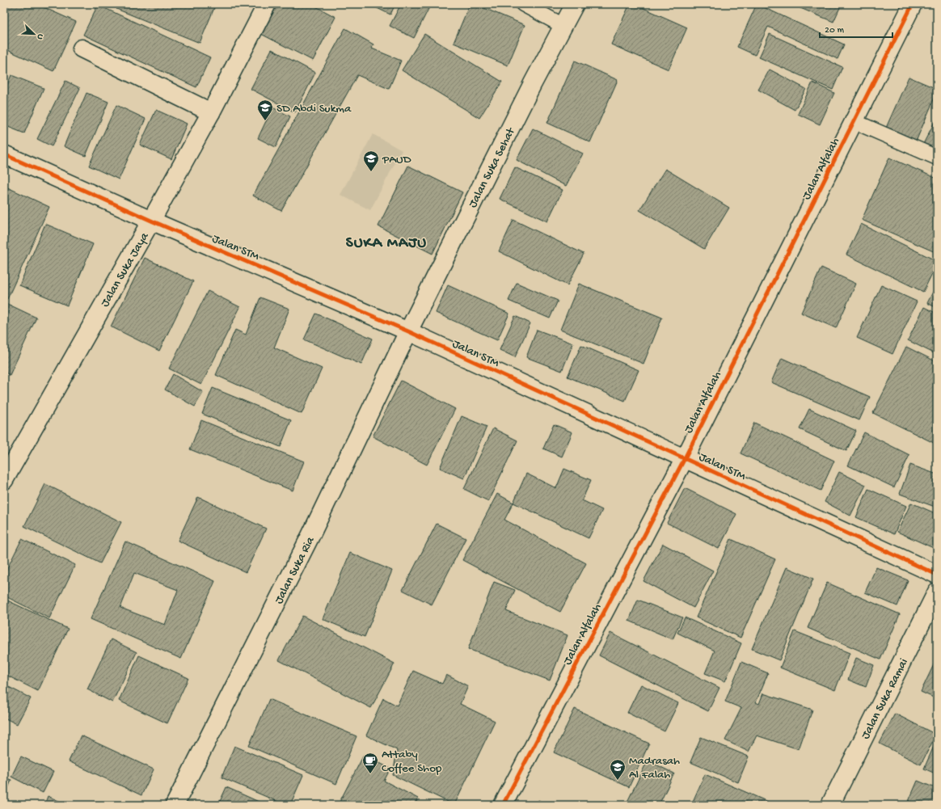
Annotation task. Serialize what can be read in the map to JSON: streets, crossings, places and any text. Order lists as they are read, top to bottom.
{
  "streets": {
    "street": [
      "Jalan Suka Sehat",
      "Jalan Alfalah",
      "Jalan STM",
      "Jalan Suka Jaya",
      "Jalan Suka Ria",
      "Jalan Suka Ramai"
    ]
  },
  "crossings": [
    ["Jalan Suka Sehat", "Jalan STM"],
    ["Jalan Suka Sehat", "Jalan Suka Ria"],
    ["Jalan Alfalah", "Jalan STM"],
    ["Jalan STM", "Jalan Suka Jaya"],
    ["Jalan STM", "Jalan Suka Ria"]
  ],
  "districts": ["SUKA MAJU"],
  "places": {
    "school or university": ["SD Abdi Sukma", "PAUD", "Madrasah Al Falah"],
    "cafe": ["Attaby Coffee Shop"]
  },
  "scale_bar": "20 m",
  "north": "bottom right"
}
